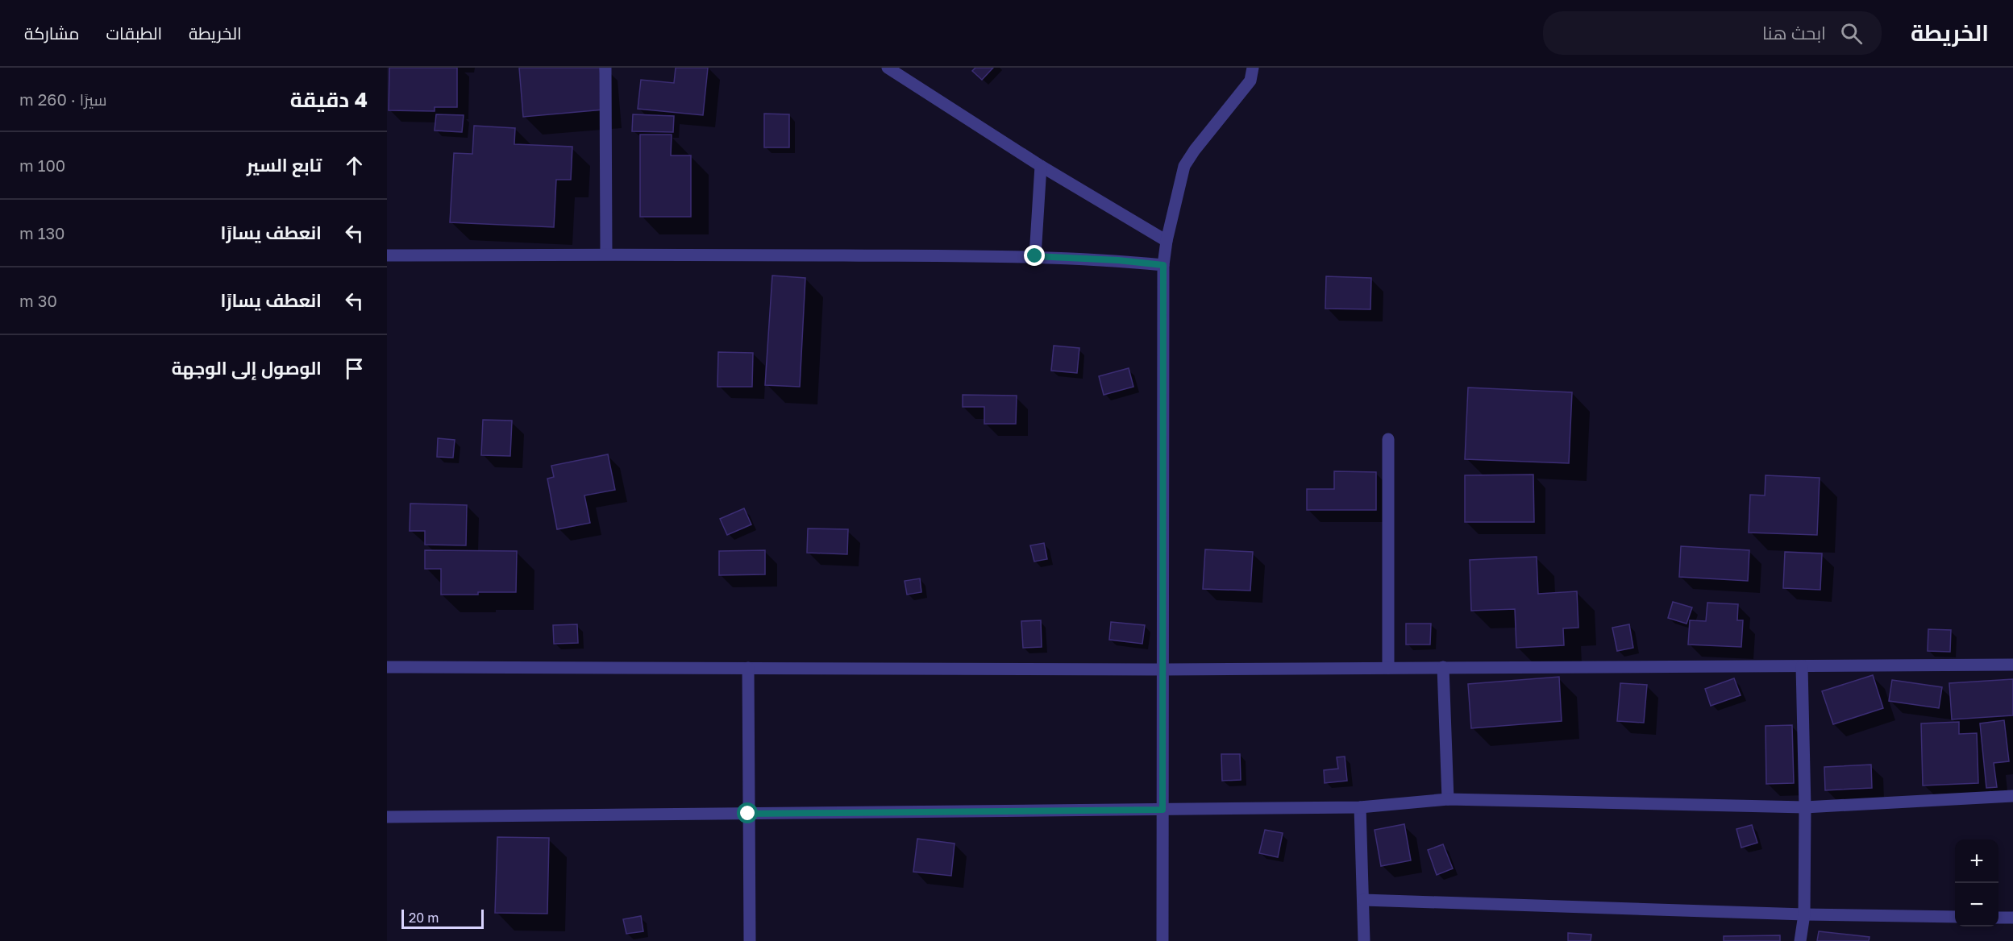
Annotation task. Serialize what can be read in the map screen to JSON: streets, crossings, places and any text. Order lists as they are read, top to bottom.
{
  "scale_bar": "20 m",
  "page": {
    "header": "الخريطة",
    "search": "ابحث هنا",
    "nav": ["الخريطة", "الطبقات", "مشاركة"],
    "heading": ["4 دقيقة", "سيرًا · 260 m"],
    "list": [
      ["تابع السير", "100 m"],
      ["انعطف يسارًا", "130 m"],
      ["انعطف يسارًا", "30 m"],
      "الوصول إلى الوجهة"
    ],
    "map_buttons": ["+", "−"],
    "scale": "20 m"
  }
}
